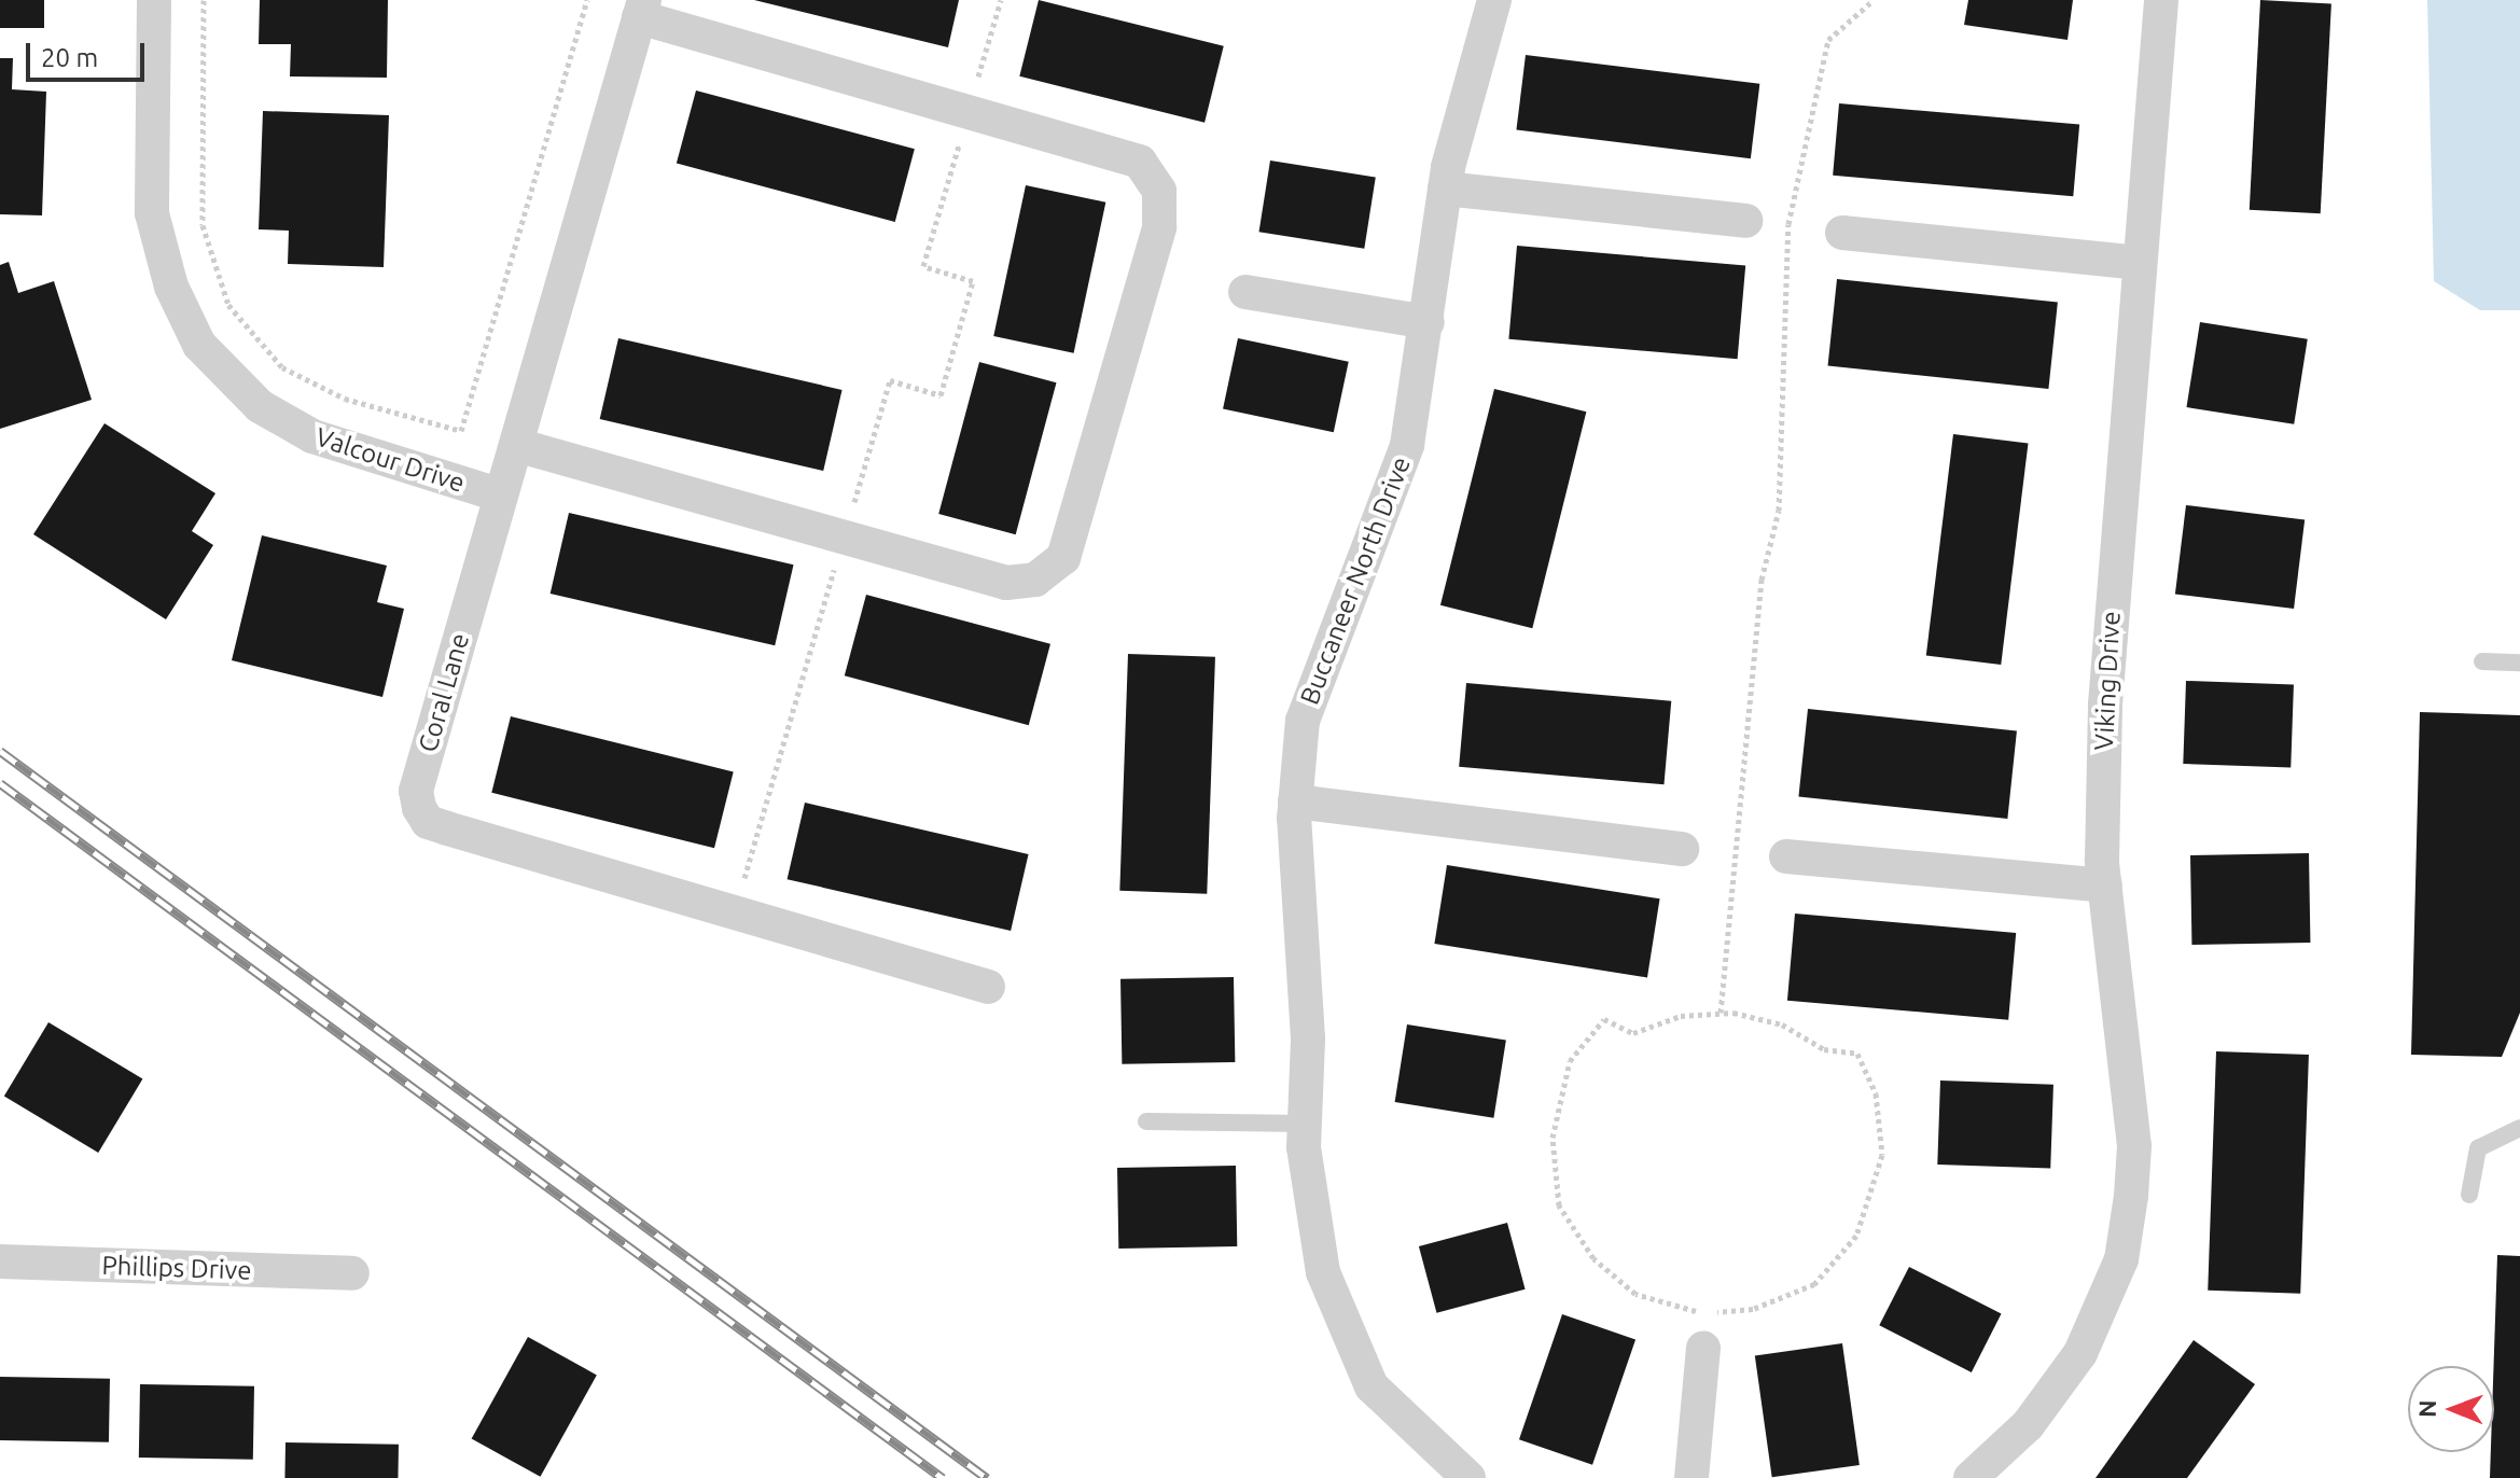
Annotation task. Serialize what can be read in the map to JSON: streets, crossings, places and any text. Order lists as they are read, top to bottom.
{
  "streets": {
    "street": [
      "Valcour Drive",
      "Buccaneer North Drive",
      "Viking Drive",
      "Coral Lane",
      "Phillips Drive"
    ]
  },
  "crossings": [
    ["Valcour Drive", "Coral Lane"]
  ],
  "scale_bar": "20 m",
  "north": "left"
}
